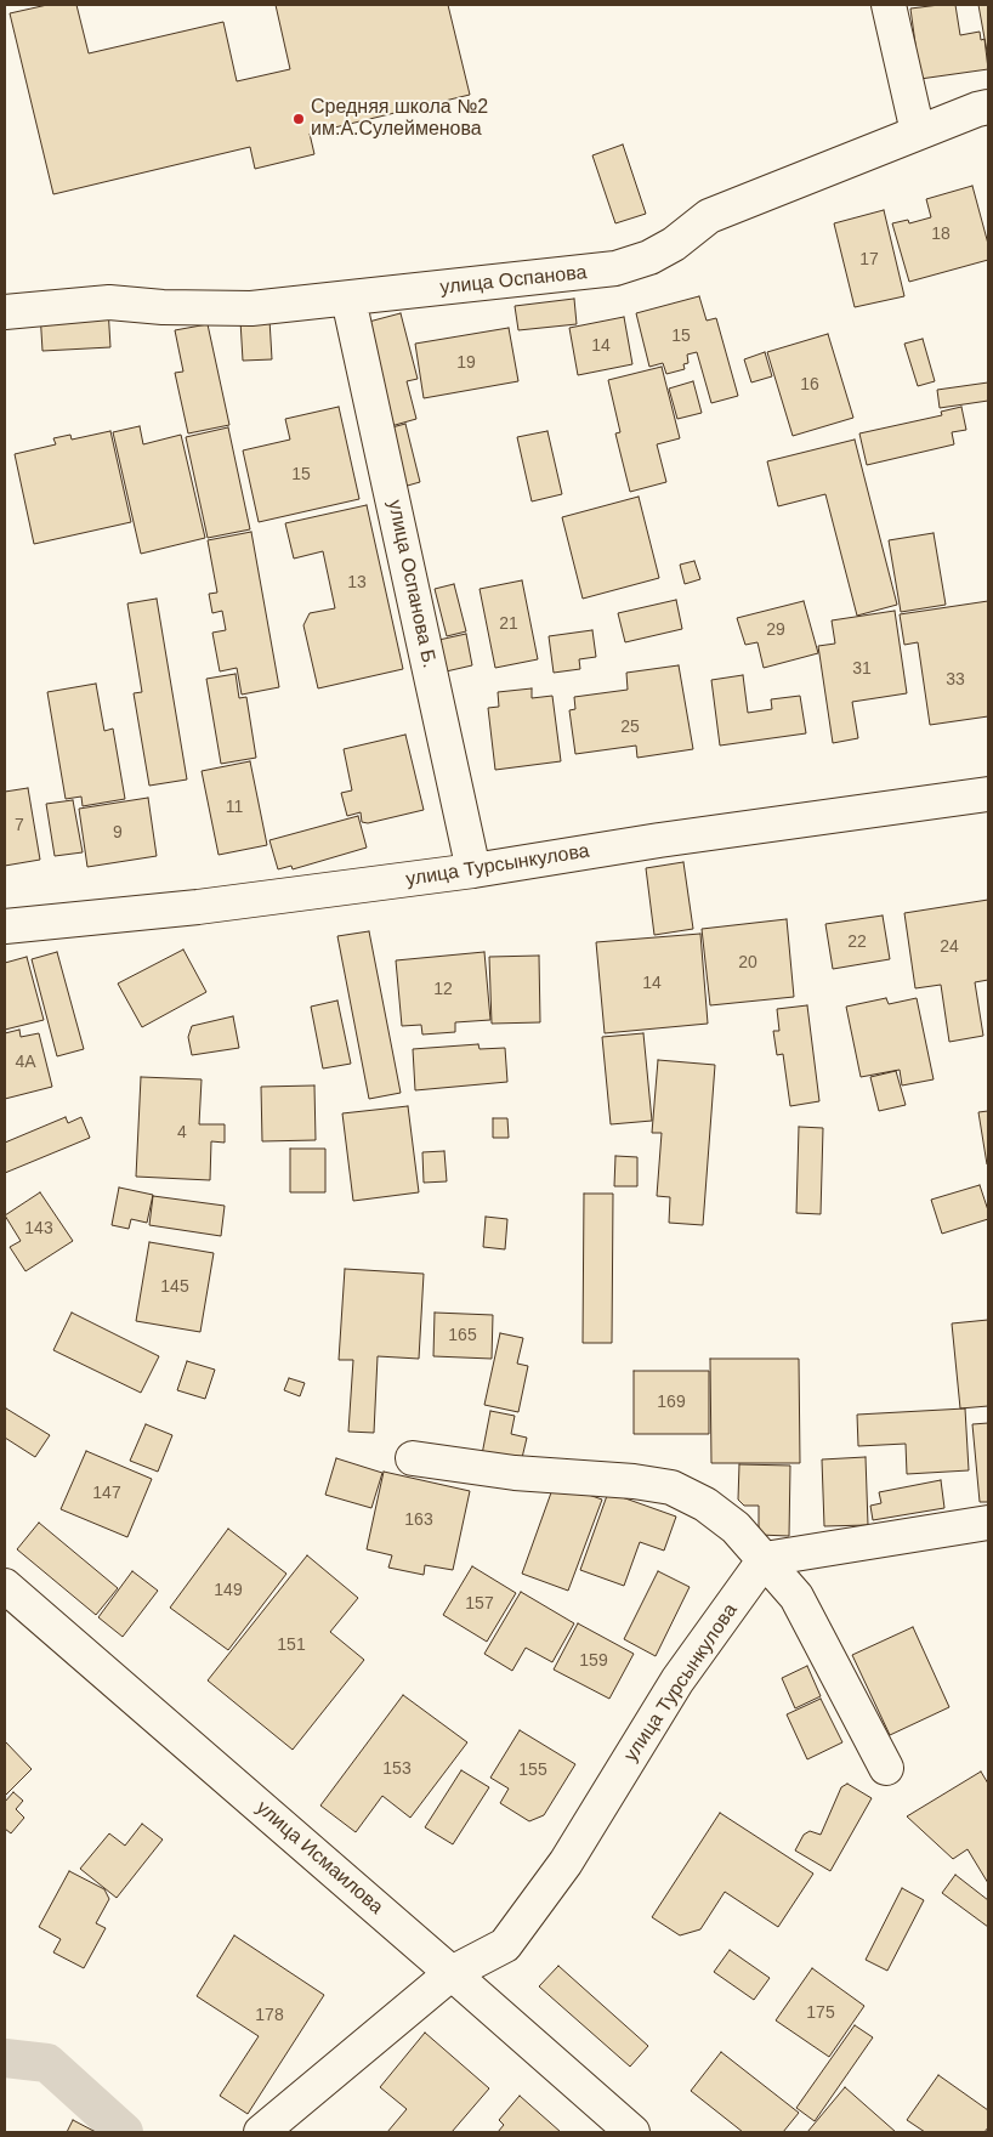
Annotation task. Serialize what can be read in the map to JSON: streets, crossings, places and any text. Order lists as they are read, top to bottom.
{
  "streets": {
    "street": [
      "улица Оспанова",
      "улица Оспанова Б.",
      "улица Турсынкулова",
      "улица Исмаилова"
    ]
  },
  "crossings": [
    ["улица Оспанова", "улица Оспанова Б."],
    ["улица Оспанова Б.", "улица Турсынкулова"],
    ["улица Турсынкулова", "улица Исмаилова"]
  ],
  "places": ["Средняя школа №2 им.А.Сулейменова"],
  "house_numbers": [
    "18",
    "17",
    "15",
    "14",
    "19",
    "16",
    "15",
    "13",
    "21",
    "29",
    "31",
    "33",
    "25",
    "11",
    "7",
    "9",
    "22",
    "24",
    "20",
    "14",
    "12",
    "4А",
    "4",
    "143",
    "145",
    "165",
    "169",
    "147",
    "163",
    "149",
    "157",
    "151",
    "159",
    "153",
    "155",
    "175",
    "178"
  ]
}
